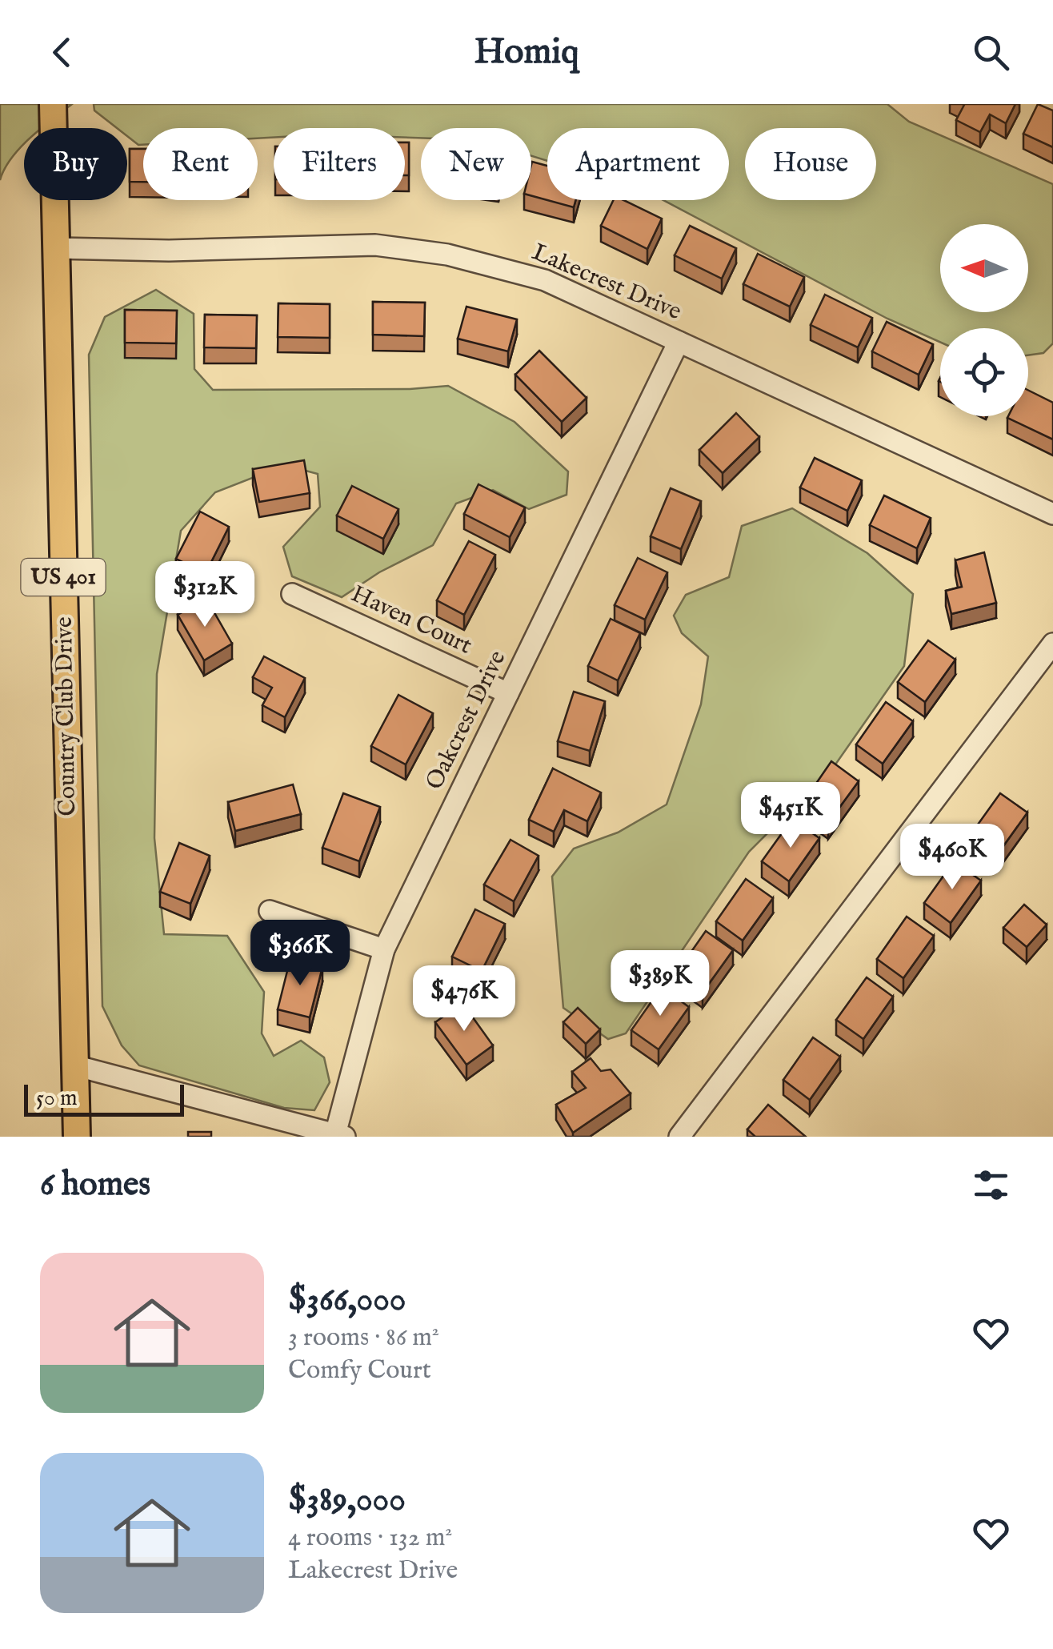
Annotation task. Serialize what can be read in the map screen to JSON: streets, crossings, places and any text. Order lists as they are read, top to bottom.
{
  "streets": {
    "main road": ["US 401", "Country Club Drive"],
    "street": ["Lakecrest Drive", "Haven Court", "Oakcrest Drive"]
  },
  "crossings": [
    ["Lakecrest Drive", "Country Club Drive"],
    ["Lakecrest Drive", "Oakcrest Drive"],
    ["Haven Court", "Oakcrest Drive"]
  ],
  "scale_bar": "50 m",
  "north": "left",
  "page": {
    "header": "Homiq",
    "chip": [
      "Buy",
      "Rent",
      "Filters",
      "New",
      "Apartment",
      "House"
    ],
    "price": [
      "$312K",
      "$451K",
      "$460K",
      "$366K",
      "$389K",
      "$476K"
    ],
    "scale": "50 m",
    "heading": "6 homes",
    "list": [
      {
        "name": "$366,000",
        "note": "3 rooms · 86 m² · Comfy Court"
      },
      {
        "name": "$389,000",
        "note": "4 rooms · 132 m² · Lakecrest Drive"
      }
    ]
  }
}
